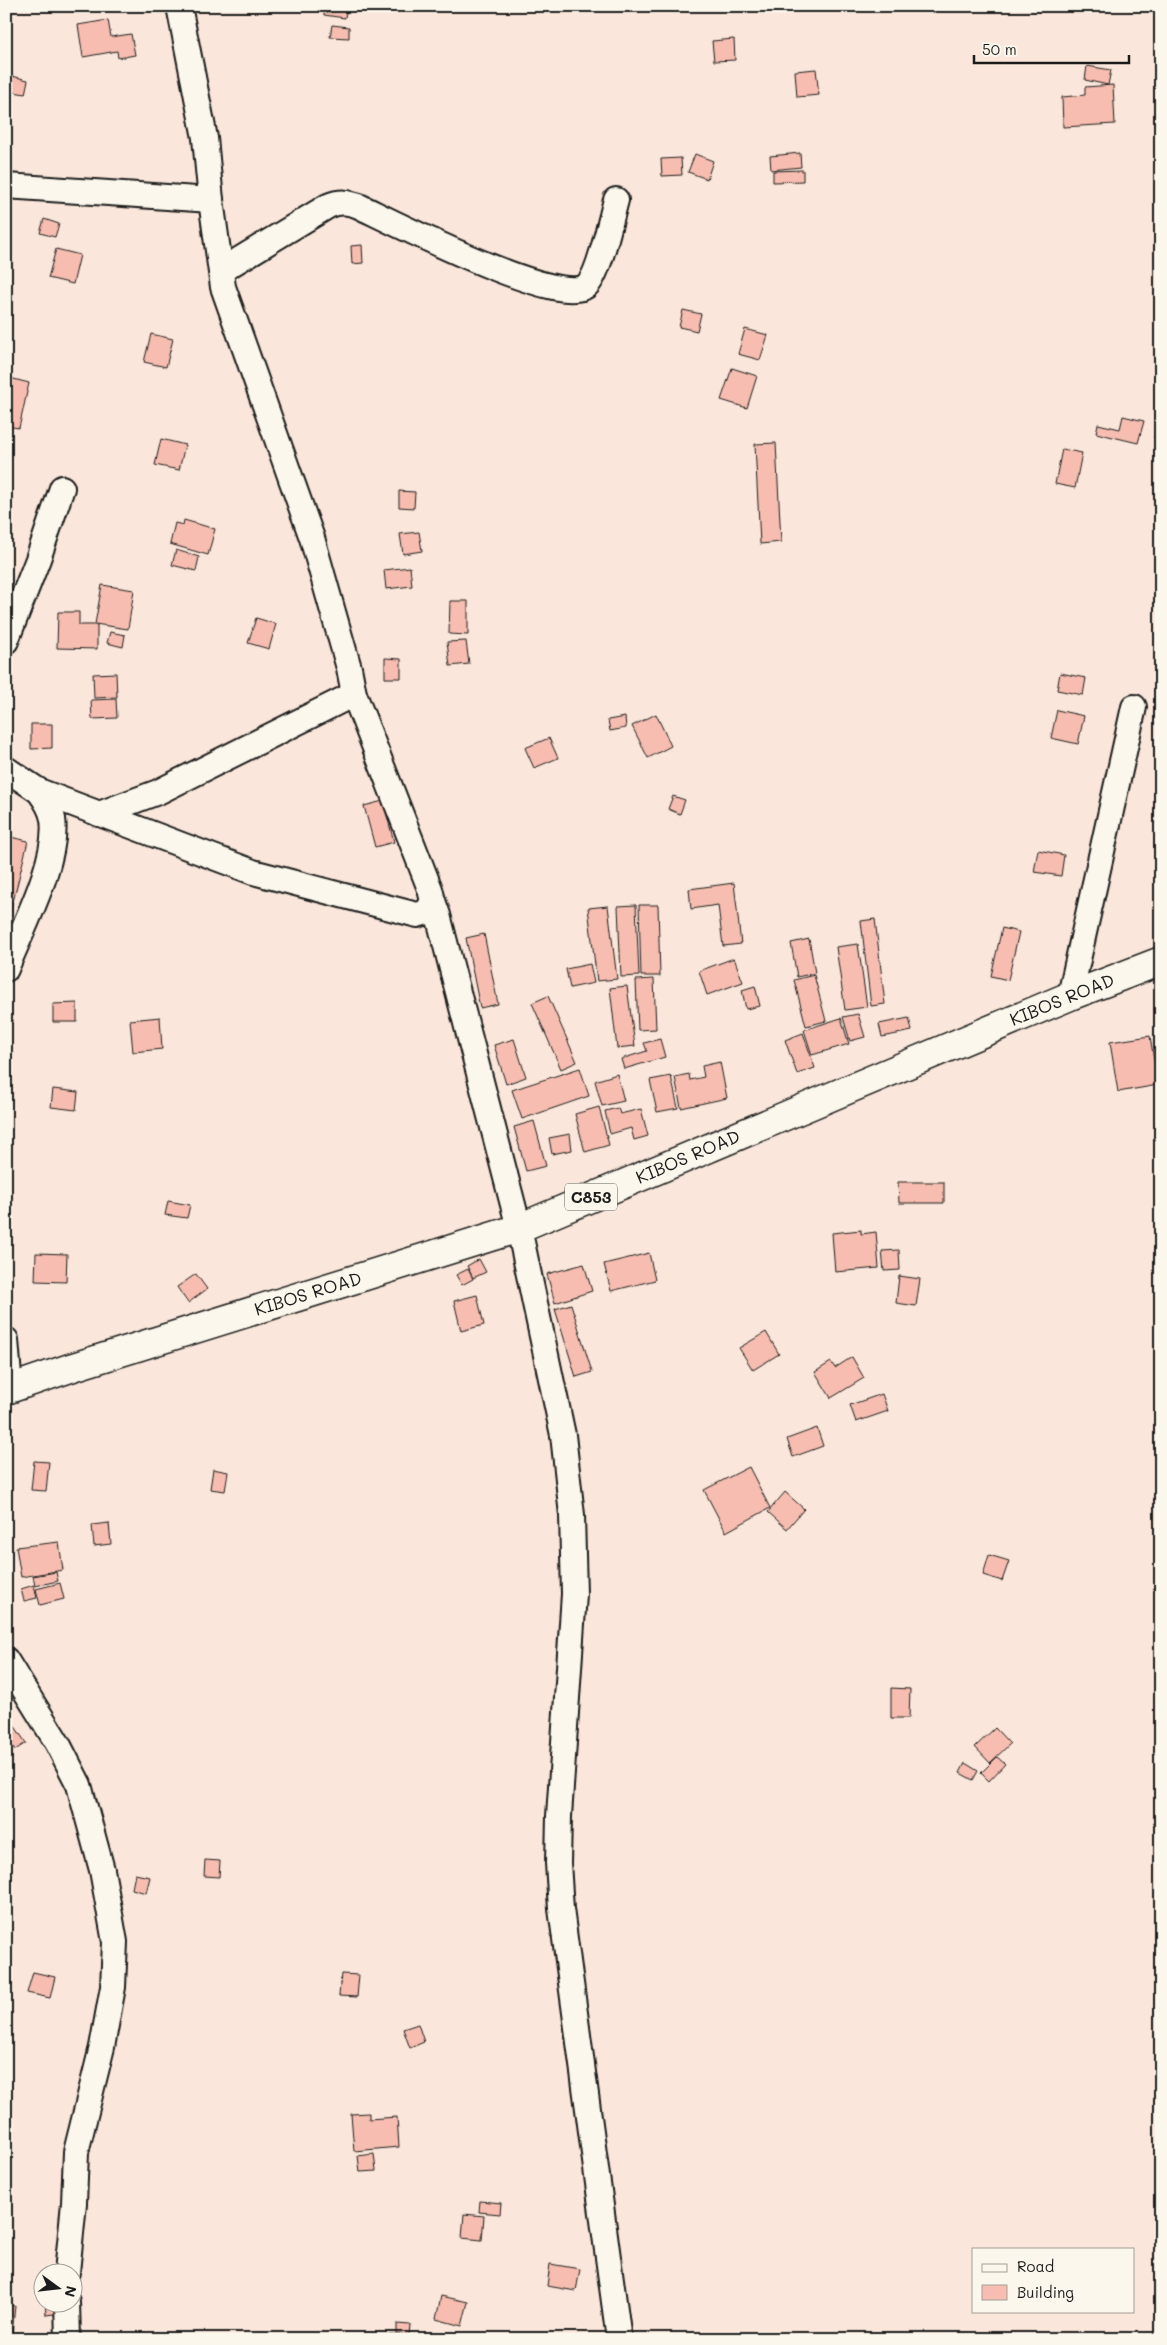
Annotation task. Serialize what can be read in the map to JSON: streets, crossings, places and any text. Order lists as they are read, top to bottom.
{
  "streets": {
    "main road": ["KIBOS ROAD", "C853"]
  },
  "legend": ["Road", "Building"],
  "scale_bar": "50 m",
  "north": "right"
}
